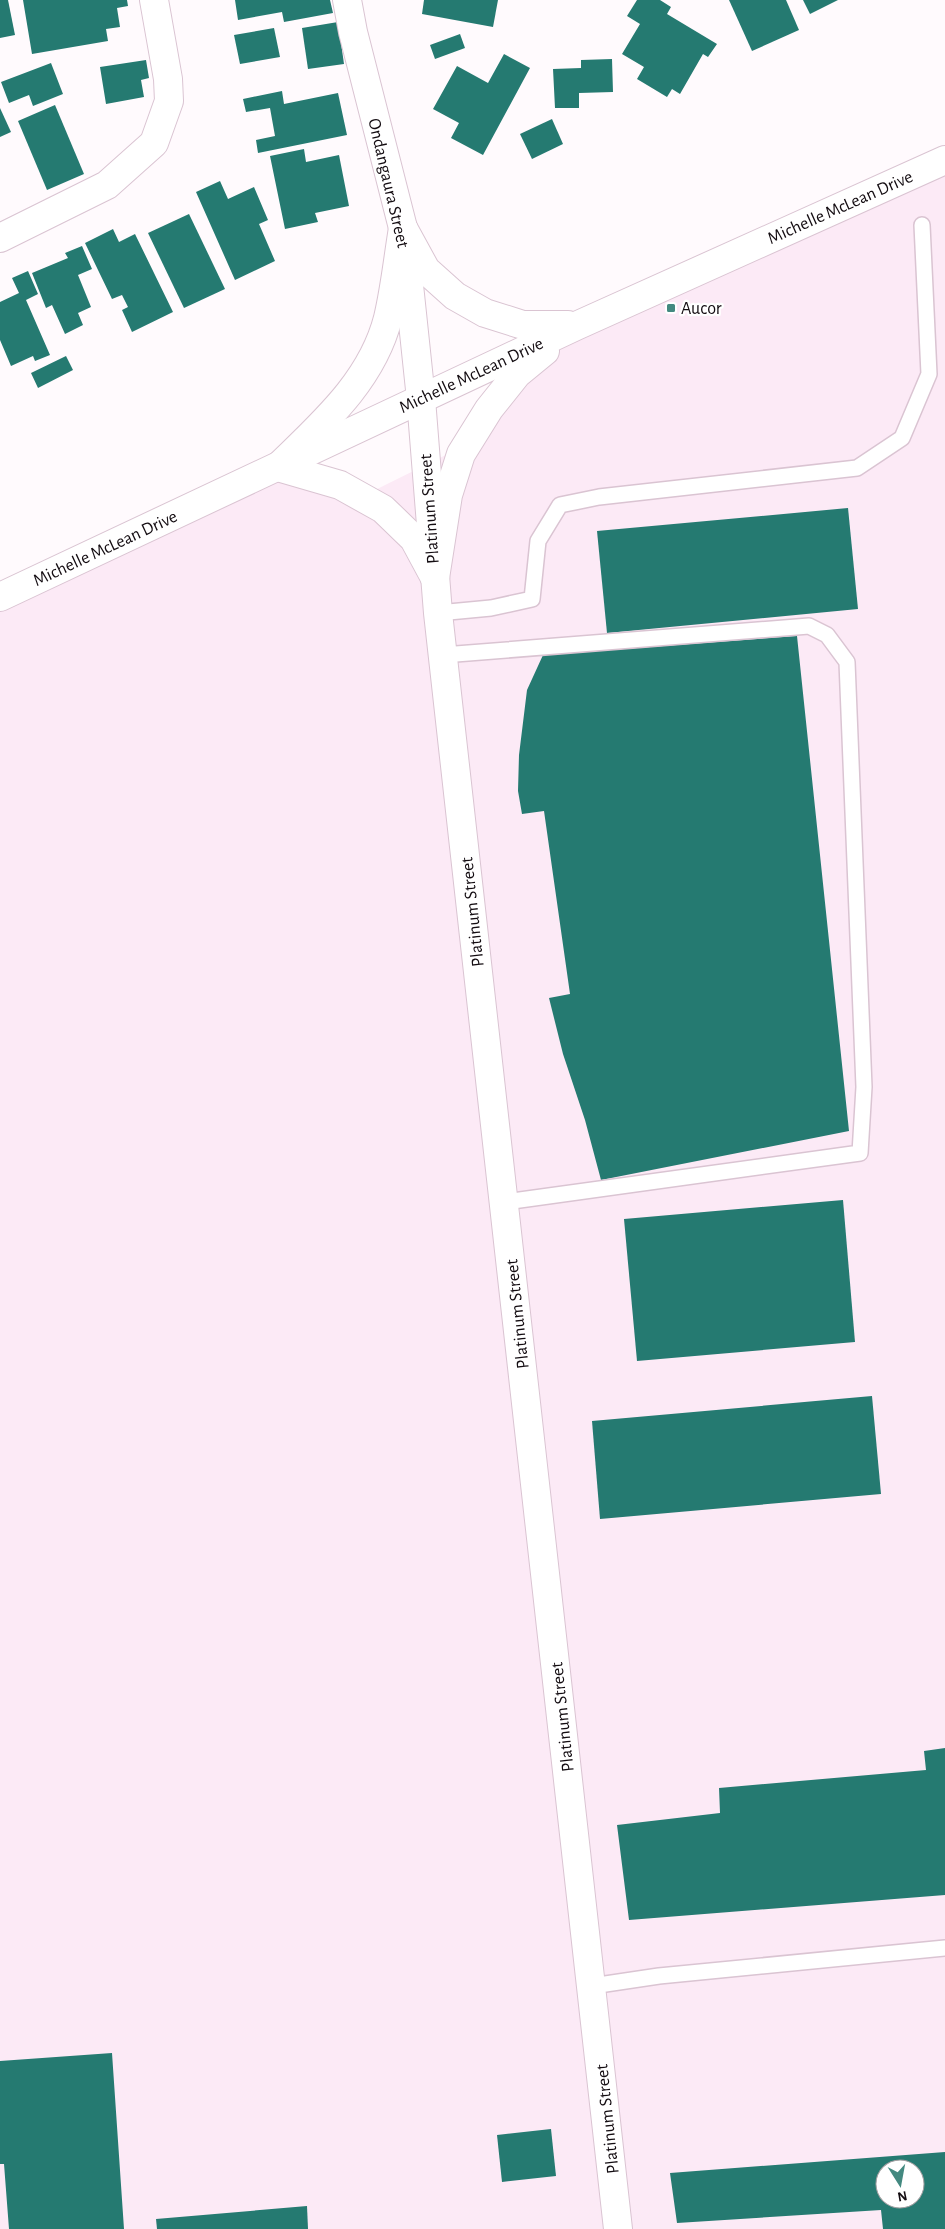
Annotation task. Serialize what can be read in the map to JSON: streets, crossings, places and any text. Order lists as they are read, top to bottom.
{
  "streets": {
    "street": ["Ondangaura Street", "Michelle McLean Drive", "Platinum Street"]
  },
  "crossings": [
    ["Ondangaura Street", "Michelle McLean Drive"],
    ["Ondangaura Street", "Platinum Street"],
    ["Michelle McLean Drive", "Platinum Street"]
  ],
  "places": {
    "transit": ["Aucor"]
  },
  "north": "bottom"
}
